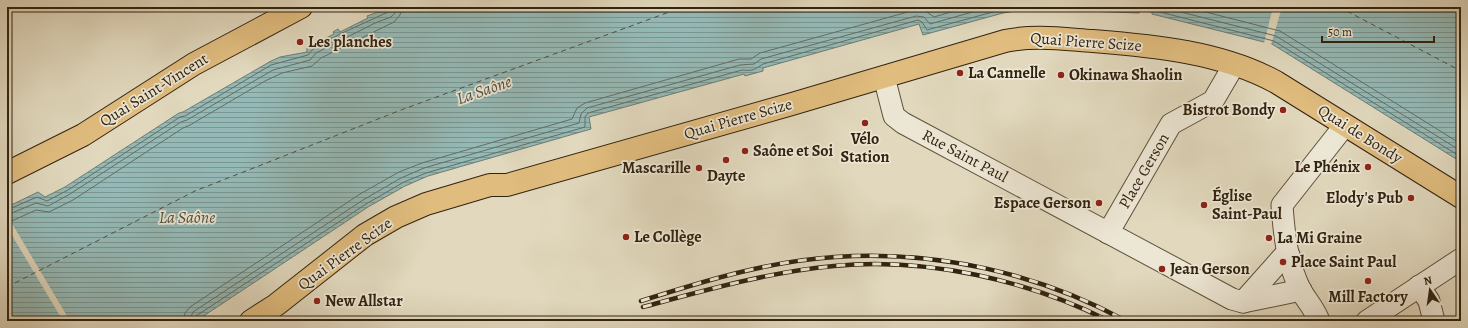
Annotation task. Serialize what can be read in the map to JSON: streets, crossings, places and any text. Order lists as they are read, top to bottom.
{
  "streets": {
    "main road": ["Quai Pierre Scize", "Quai Saint-Vincent", "Quai de Bondy"],
    "street": ["Rue Saint Paul", "Place Gerson"]
  },
  "crossings": [
    ["Quai Pierre Scize", "Quai de Bondy"],
    ["Quai Pierre Scize", "Rue Saint Paul"],
    ["Quai Pierre Scize", "Place Gerson"],
    ["Rue Saint Paul", "Place Gerson"]
  ],
  "water": ["La Saône"],
  "places": [
    "Les planches",
    "La Cannelle",
    "Okinawa Shaolin",
    "Bistrot Bondy",
    "Vélo Station",
    "Saône et Soi",
    "Dayte",
    "Le Phénix",
    "Mascarille",
    "Elody's Pub",
    "Espace Gerson",
    "Église Saint-Paul",
    "Le Collège",
    "La Mi Graine",
    "Place Saint Paul",
    "Jean Gerson",
    "Mill Factory",
    "New Allstar"
  ],
  "scale_bar": "50 m",
  "north": "top"
}
